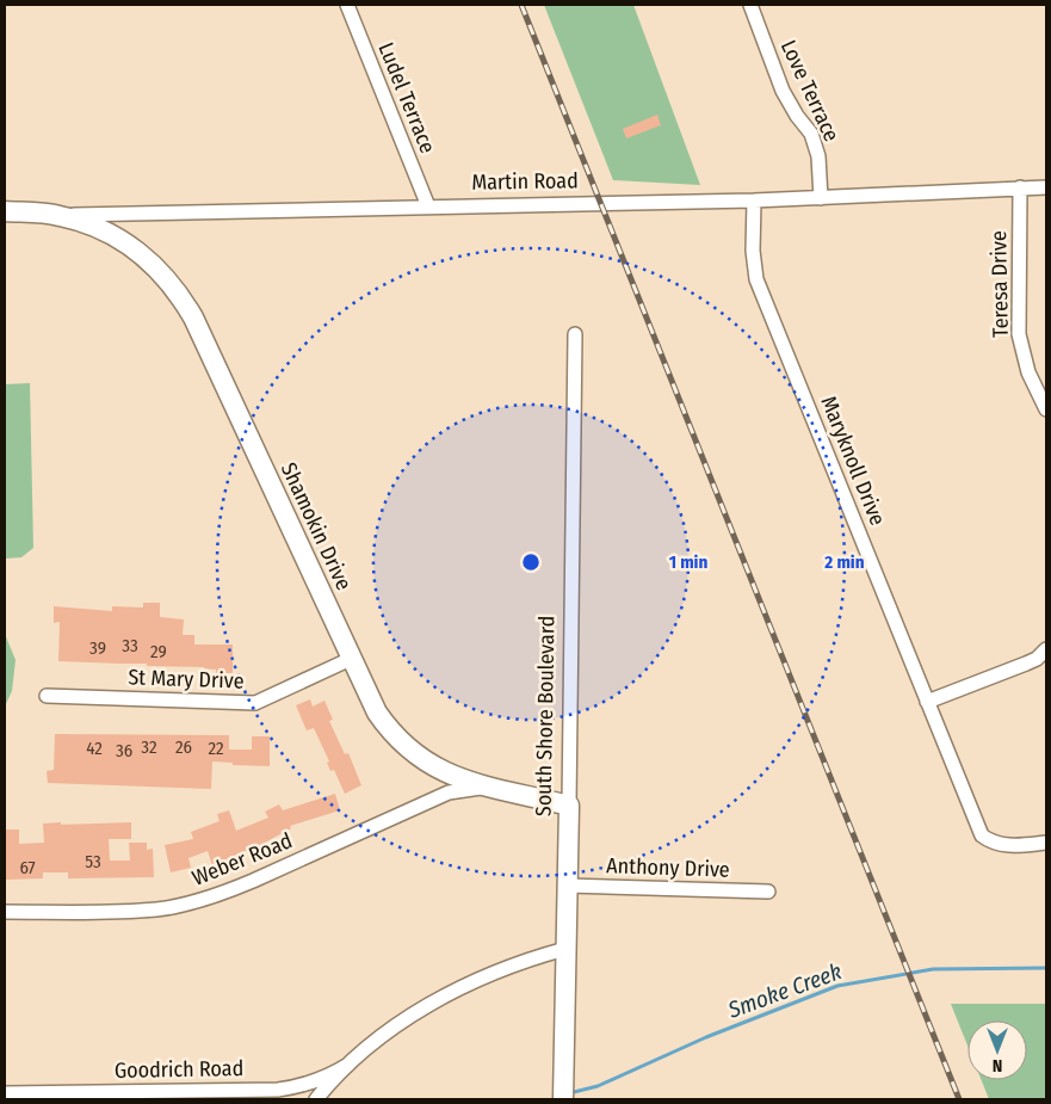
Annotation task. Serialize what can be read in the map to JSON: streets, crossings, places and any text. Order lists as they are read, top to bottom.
{
  "streets": {
    "street": [
      "Love Terrace",
      "Ludel Terrace",
      "Martin Road",
      "Teresa Drive",
      "Maryknoll Drive",
      "Shamokin Drive",
      "St Mary Drive",
      "South Shore Boulevard",
      "Weber Road",
      "Anthony Drive",
      "Goodrich Road"
    ]
  },
  "crossings": [
    ["Love Terrace", "Martin Road"],
    ["Ludel Terrace", "Martin Road"],
    ["Martin Road", "Teresa Drive"],
    ["Martin Road", "Maryknoll Drive"],
    ["Martin Road", "Shamokin Drive"],
    ["Shamokin Drive", "St Mary Drive"],
    ["Shamokin Drive", "South Shore Boulevard"],
    ["Shamokin Drive", "Weber Road"],
    ["South Shore Boulevard", "Anthony Drive"]
  ],
  "water": ["Smoke Creek"],
  "house_numbers": [
    "33",
    "39",
    "29",
    "32",
    "26",
    "42",
    "22",
    "36",
    "53",
    "67"
  ],
  "north": "bottom",
  "rings": ["1 min", "2 min"]
}
